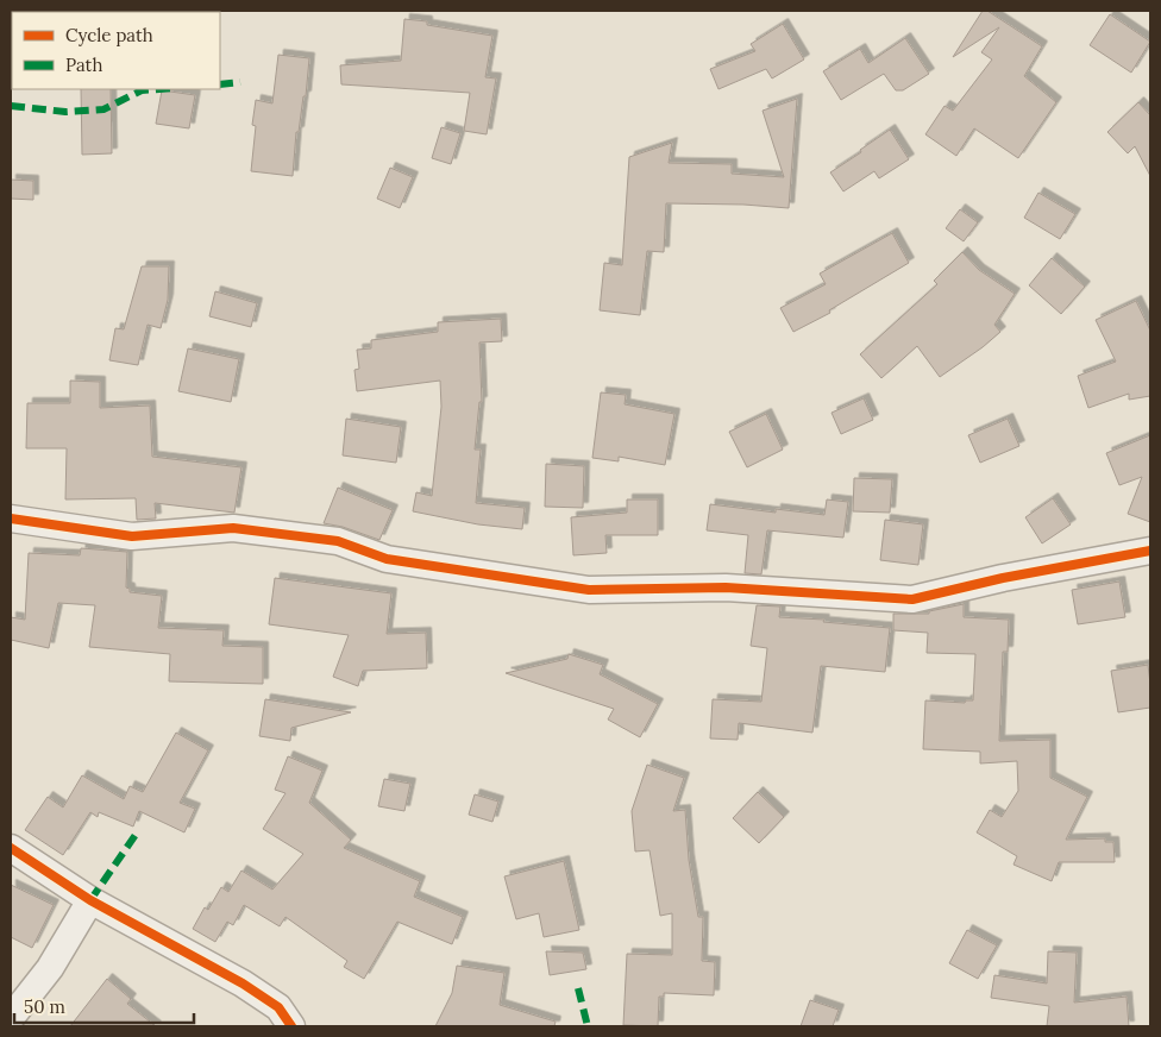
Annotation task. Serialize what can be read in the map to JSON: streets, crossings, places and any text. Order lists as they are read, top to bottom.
{
  "legend": ["Cycle path", "Path"],
  "scale_bar": "50 m"
}
